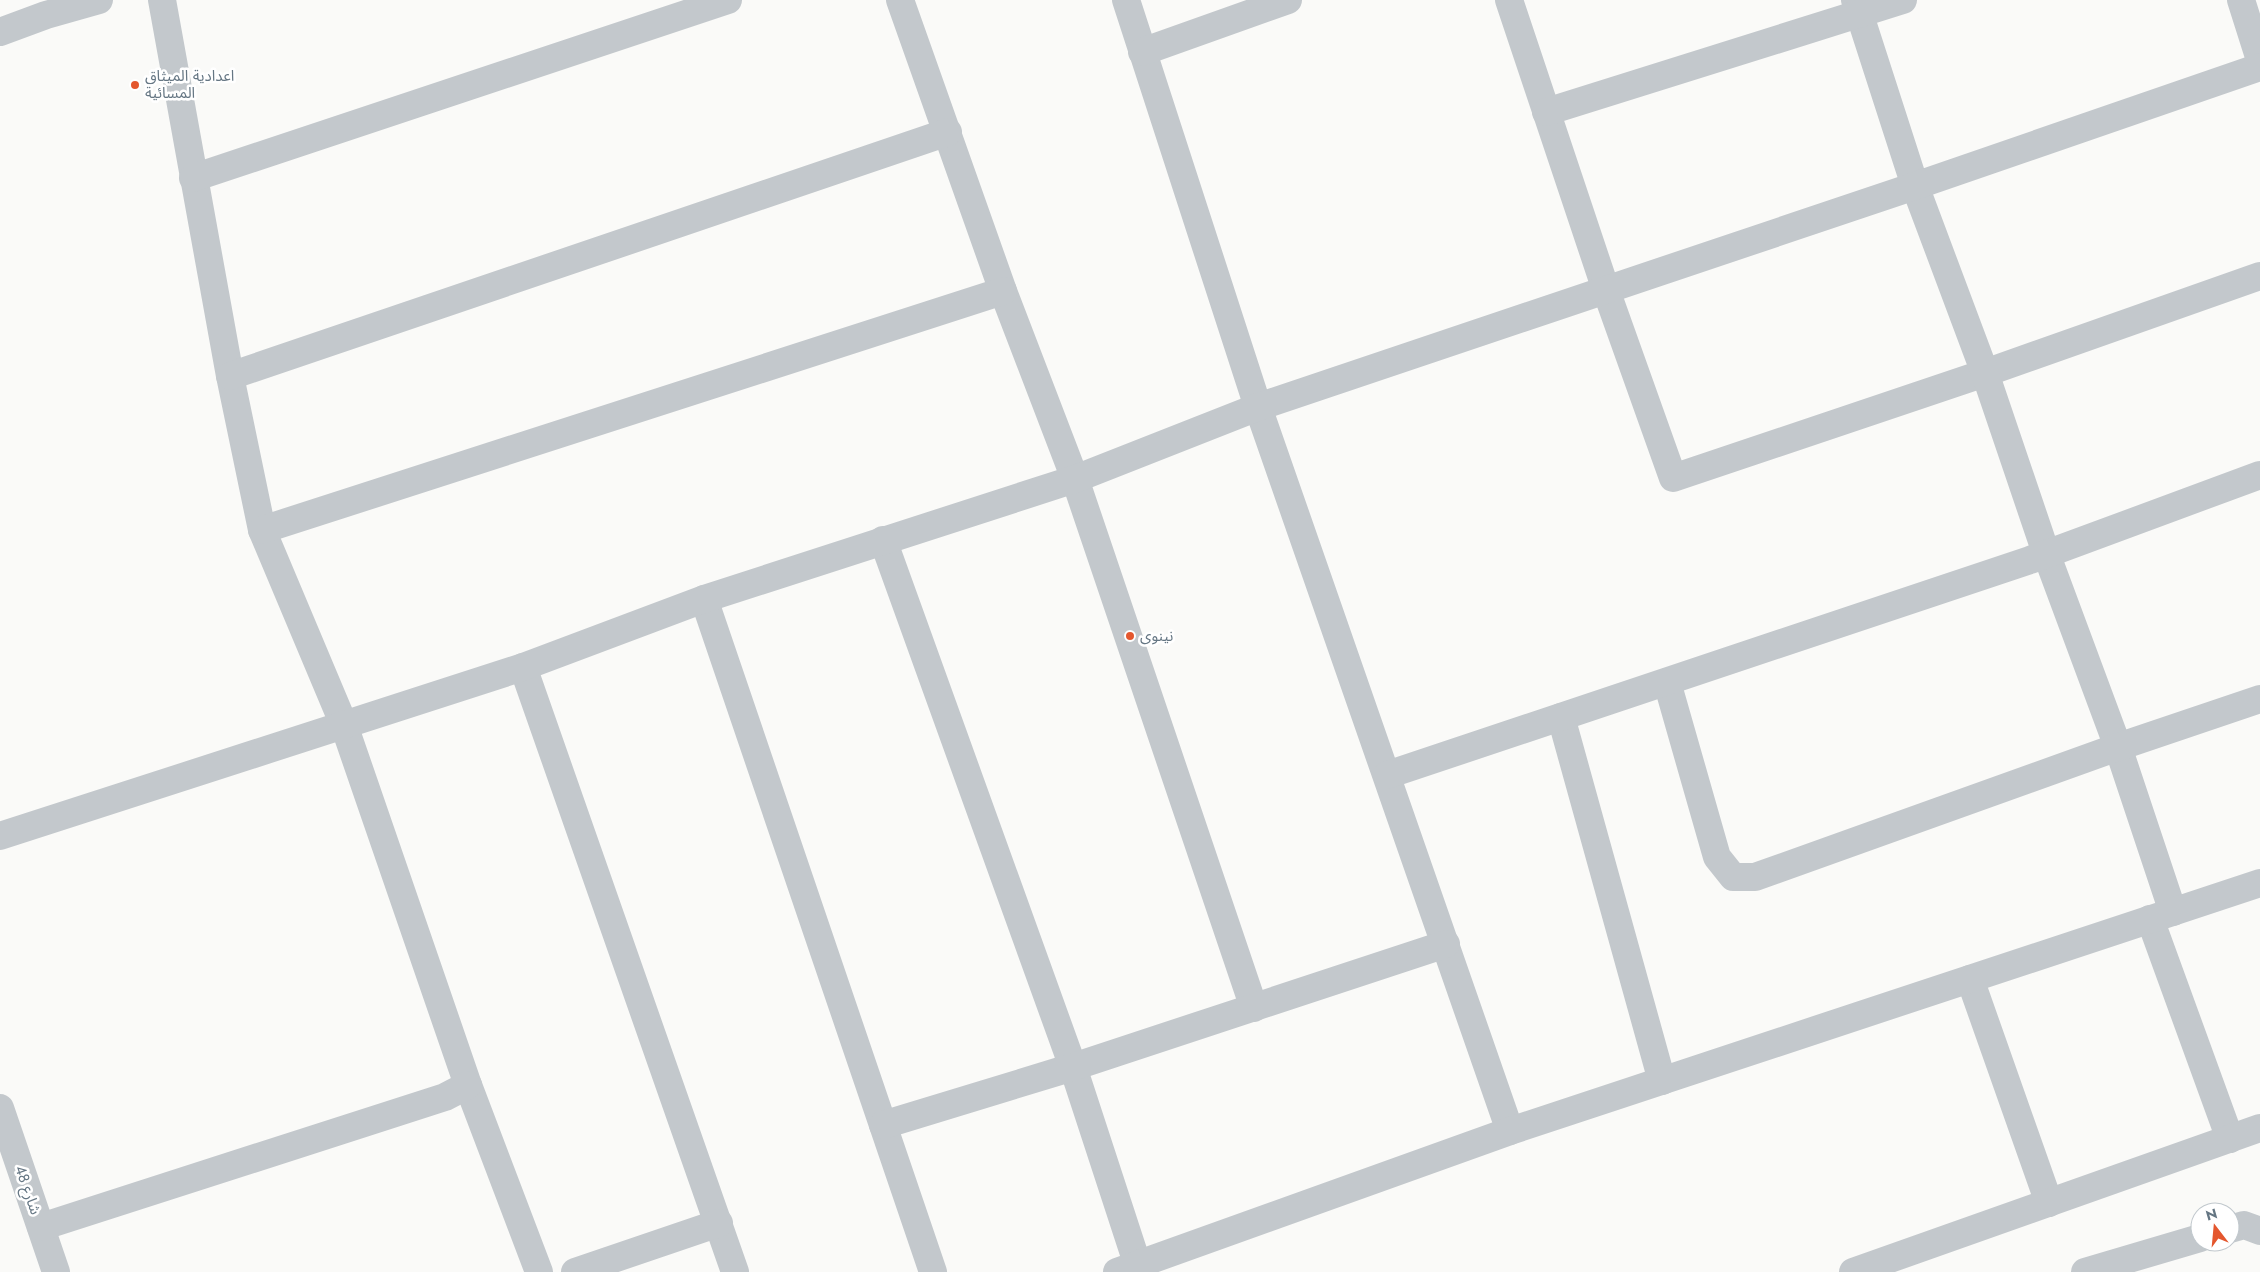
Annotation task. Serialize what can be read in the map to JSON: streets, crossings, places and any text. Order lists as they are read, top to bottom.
{
  "streets": {
    "street": ["شارع 48"]
  },
  "places": ["اعدادية الميثاق المسائية", "نينوى"],
  "north": "top"
}
